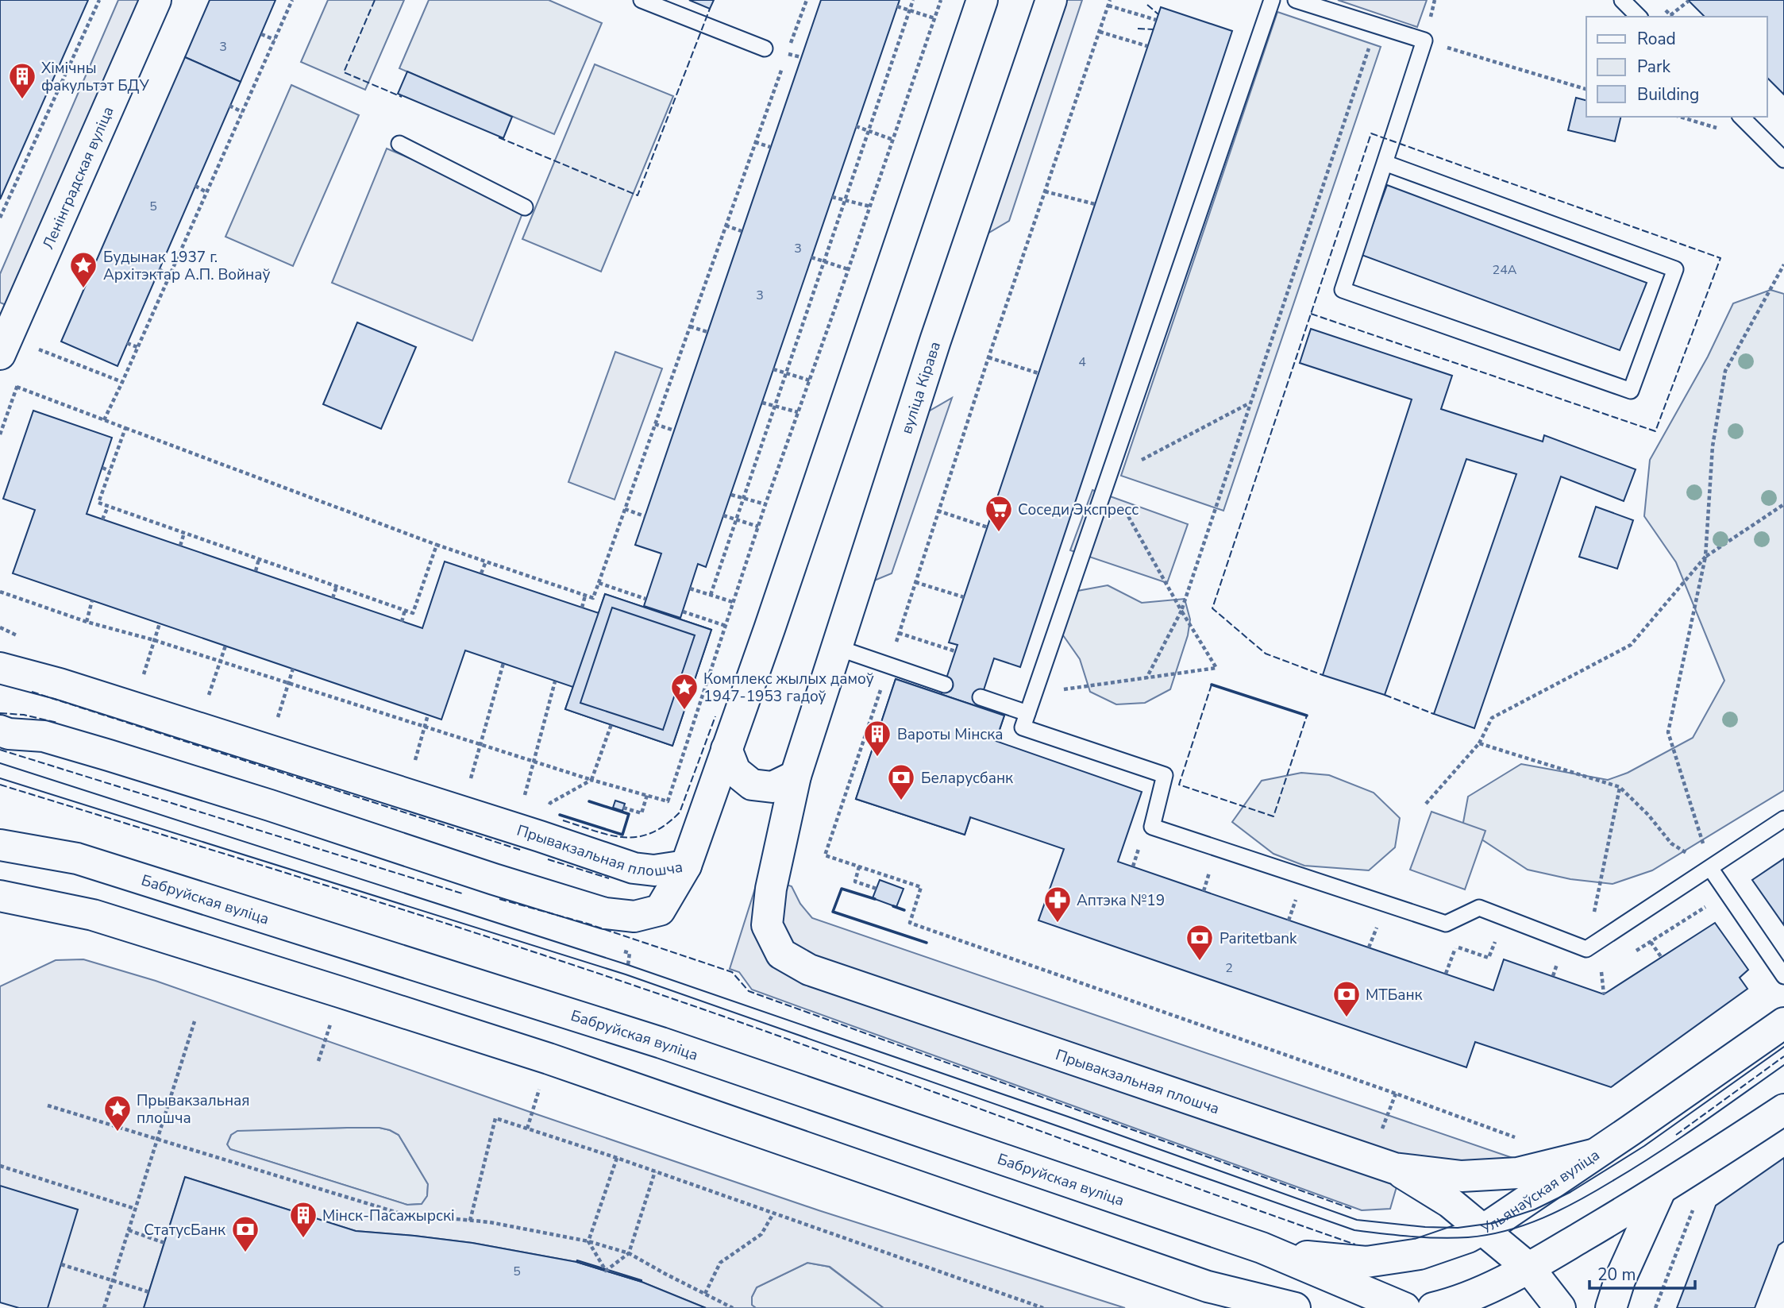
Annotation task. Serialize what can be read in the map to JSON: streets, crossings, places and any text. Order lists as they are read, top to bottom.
{
  "streets": {
    "street": [
      "Ленінградская вуліца",
      "вуліца Кірава",
      "Прывакзальная плошча",
      "Бабруйская вуліца",
      "Ульянаўская вуліца"
    ]
  },
  "crossings": [
    ["вуліца Кірава", "Прывакзальная плошча"],
    ["Прывакзальная плошча", "Ульянаўская вуліца"],
    ["Бабруйская вуліца", "Ульянаўская вуліца"]
  ],
  "places": {
    "building": ["Хімічны факультэт БДУ", "Вароты Мінска", "Мінск-Пасажырскі"],
    "place": ["Будынак 1937 г. Архітэктар А.П. Войнаў", "Комплекс жылых дамоў 1947-1953 гадоў", "Прывакзальная плошча"],
    "supermarket": ["Соседи Экспресс"],
    "bank": [
      "Беларусбанк",
      "Paritetbank",
      "МТБанк",
      "СтатусБанк"
    ],
    "pharmacy": ["Аптэка №19"]
  },
  "house_numbers": [
    "3",
    "5",
    "3",
    "24А",
    "3",
    "4",
    "2",
    "5"
  ],
  "legend": ["Road", "Park", "Building"],
  "scale_bar": "20 m"
}
